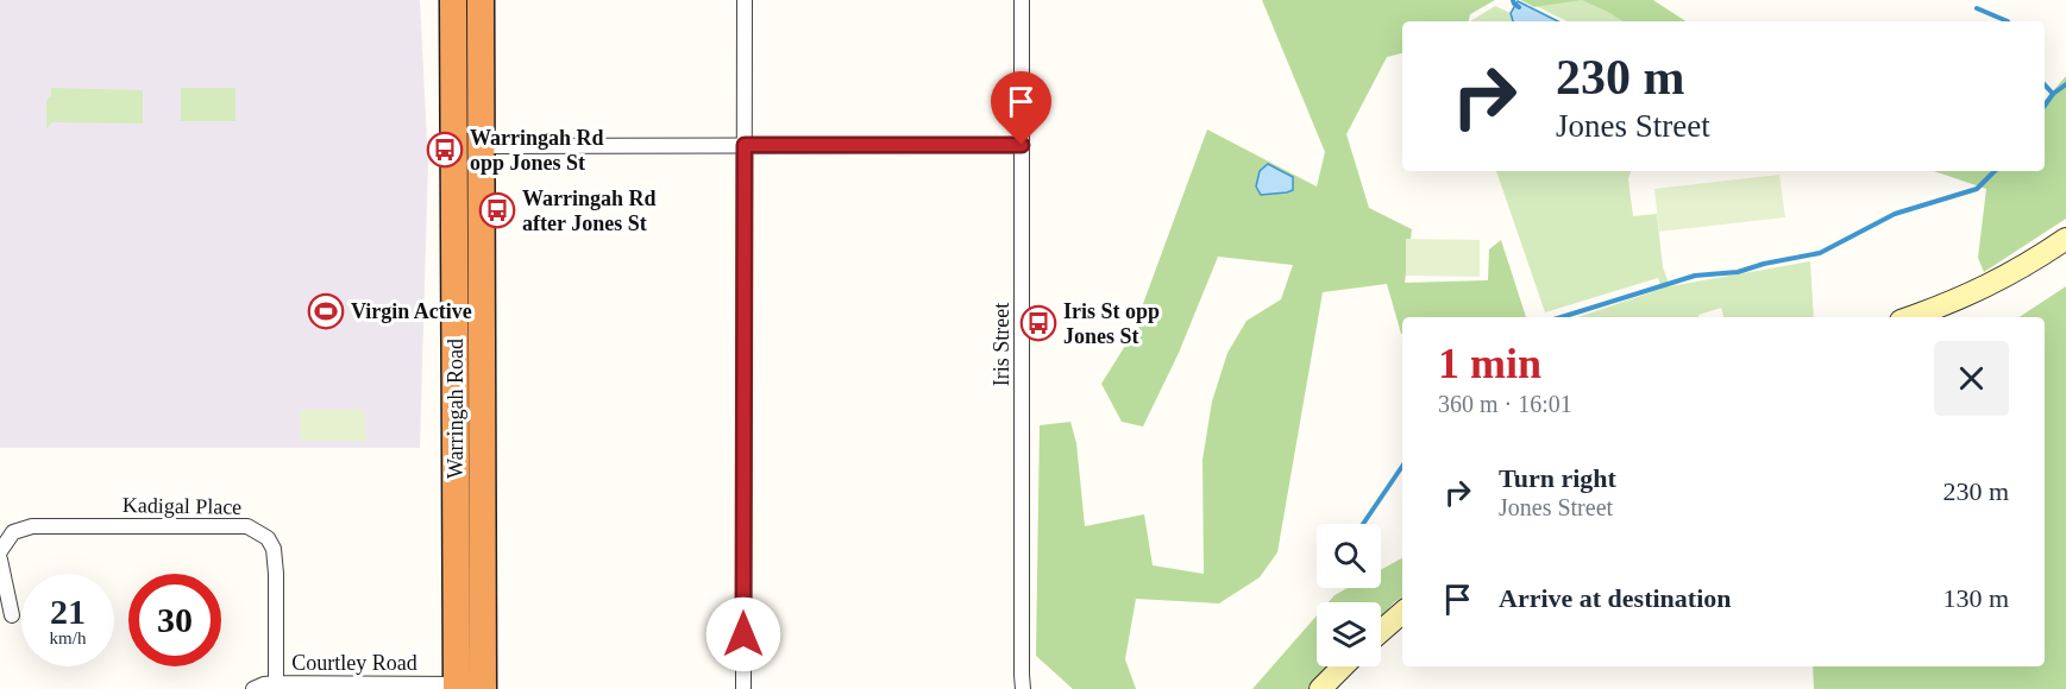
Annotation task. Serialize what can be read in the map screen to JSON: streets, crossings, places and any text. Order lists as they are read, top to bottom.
{
  "streets": {
    "highway": ["Warringah Road"],
    "street": ["Iris Street", "Kadigal Place", "Courtley Road"]
  },
  "crossings": [
    ["Warringah Road", "Courtley Road"],
    ["Kadigal Place", "Courtley Road"]
  ],
  "places": {
    "bus stop": ["Warringah Rd opp Jones St", "Warringah Rd after Jones St", "Iris St opp Jones St"],
    "sports": ["Virgin Active"]
  },
  "page": {
    "turn": ["230 m", "Jones Street"],
    "heading": ["1 min", "360 m · 16:01"],
    "list": [
      {
        "name": "Turn right",
        "note": "Jones Street",
        "value": "230 m"
      },
      {
        "name": "Arrive at destination",
        "value": "130 m"
      }
    ],
    "speed": "21 km/h",
    "limit": "30"
  }
}
